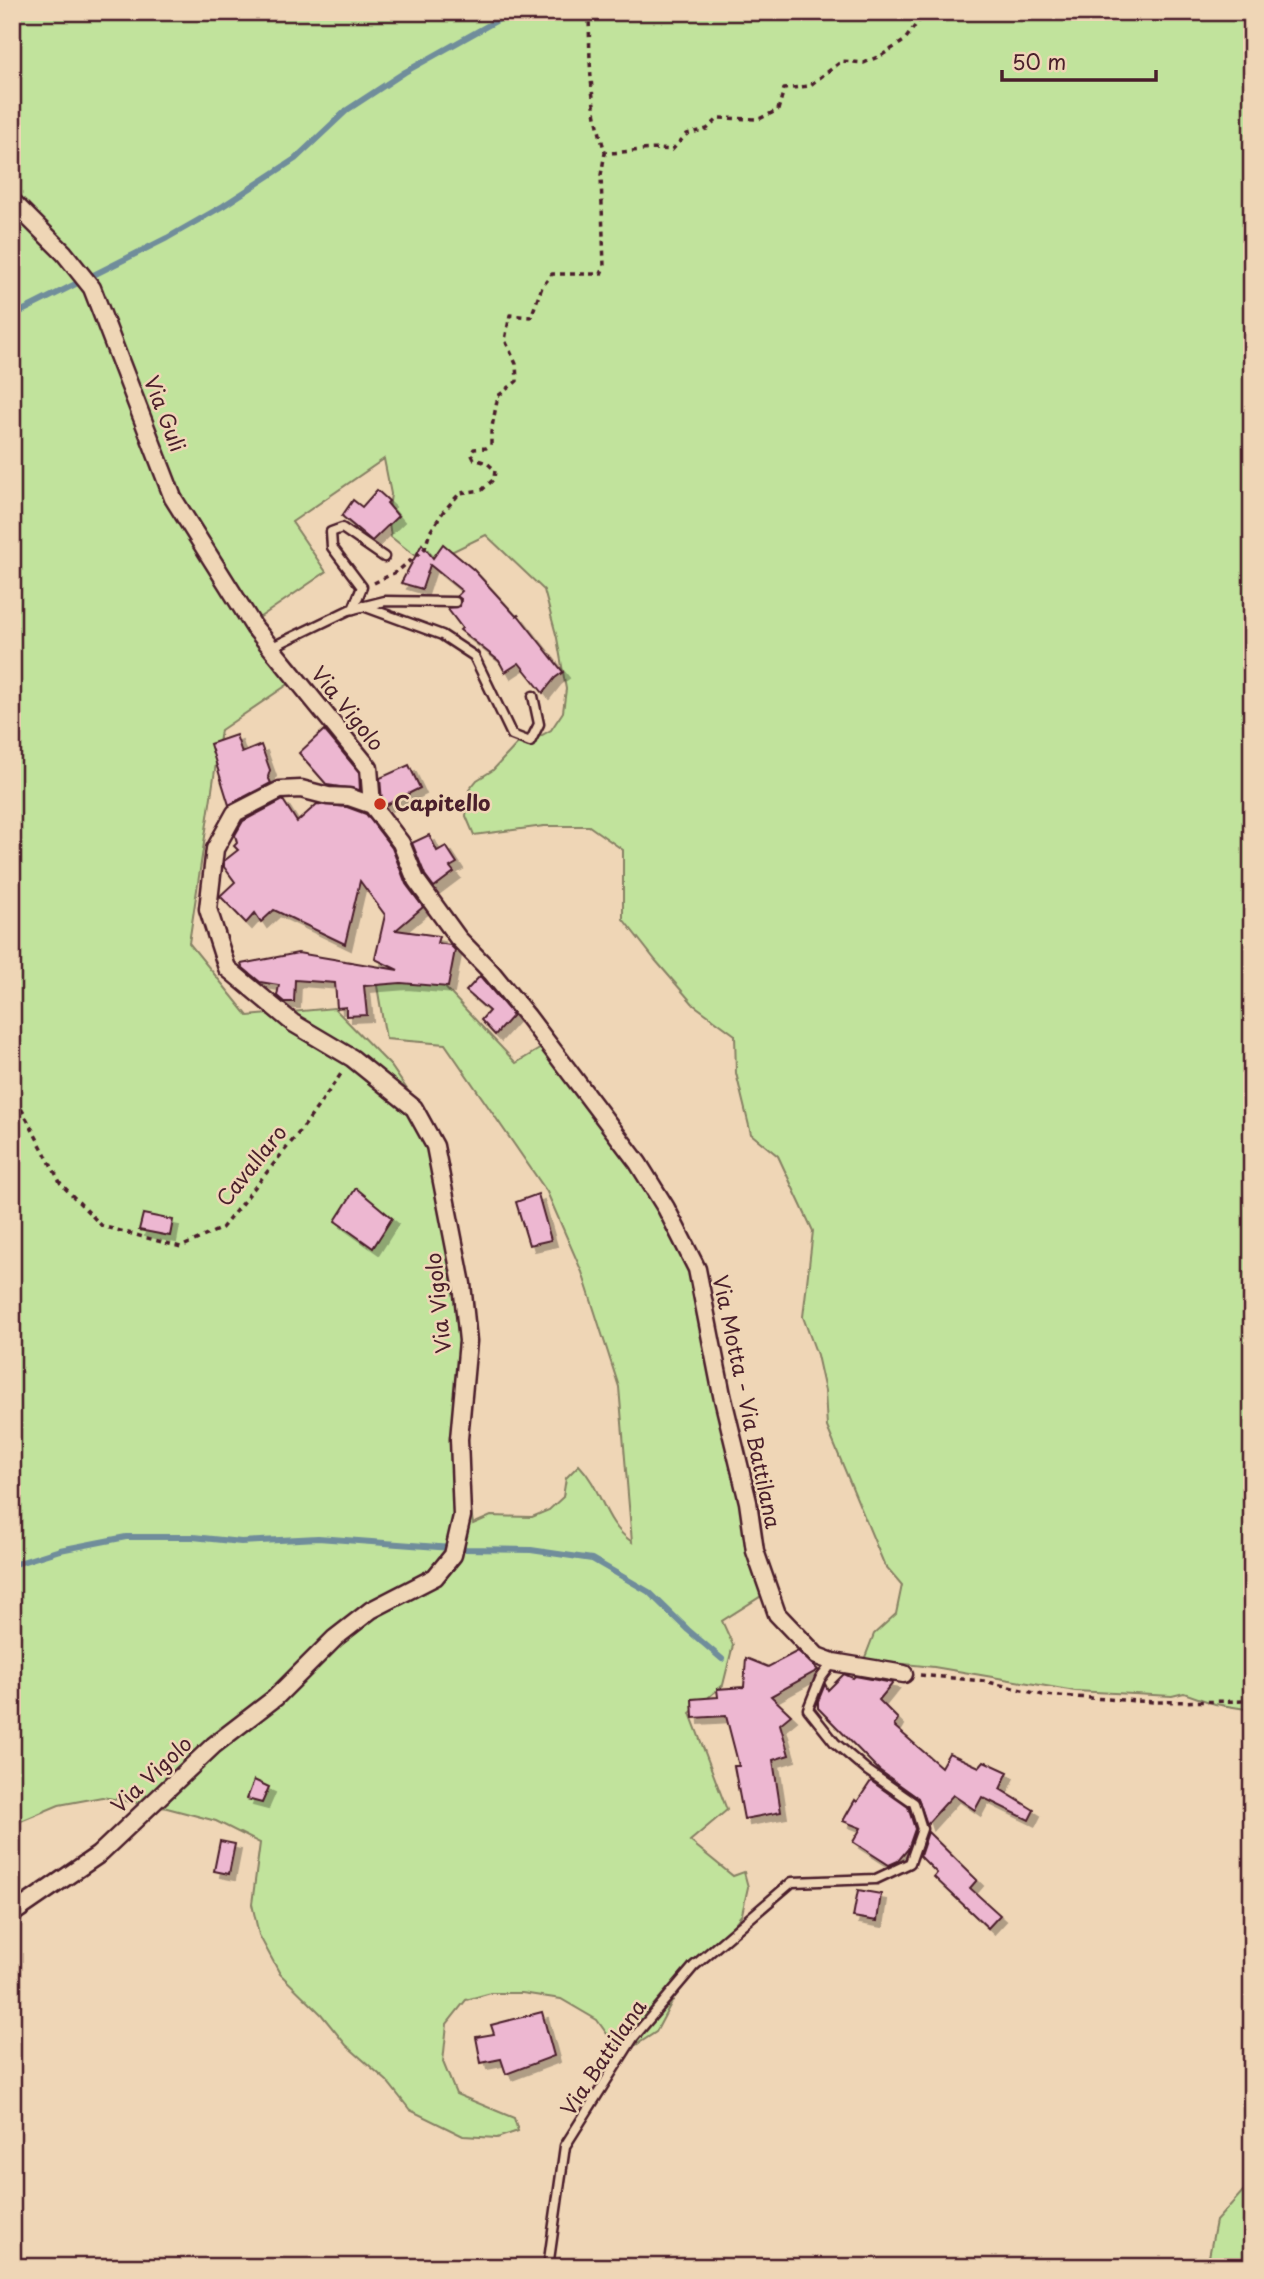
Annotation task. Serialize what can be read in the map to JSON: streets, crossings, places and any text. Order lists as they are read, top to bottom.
{
  "streets": {
    "street": ["Via Guli", "Via Vigolo", "Via Motta - Via Battilana"],
    "lane": ["Via Battilana"],
    "path": ["Cavallaro"]
  },
  "crossings": [
    ["Via Guli", "Via Vigolo"],
    ["Via Vigolo", "Cavallaro"],
    ["Via Vigolo", "Via Motta - Via Battilana"],
    ["Via Motta - Via Battilana", "Via Battilana"]
  ],
  "places": ["Capitello"],
  "scale_bar": "50 m"
}
